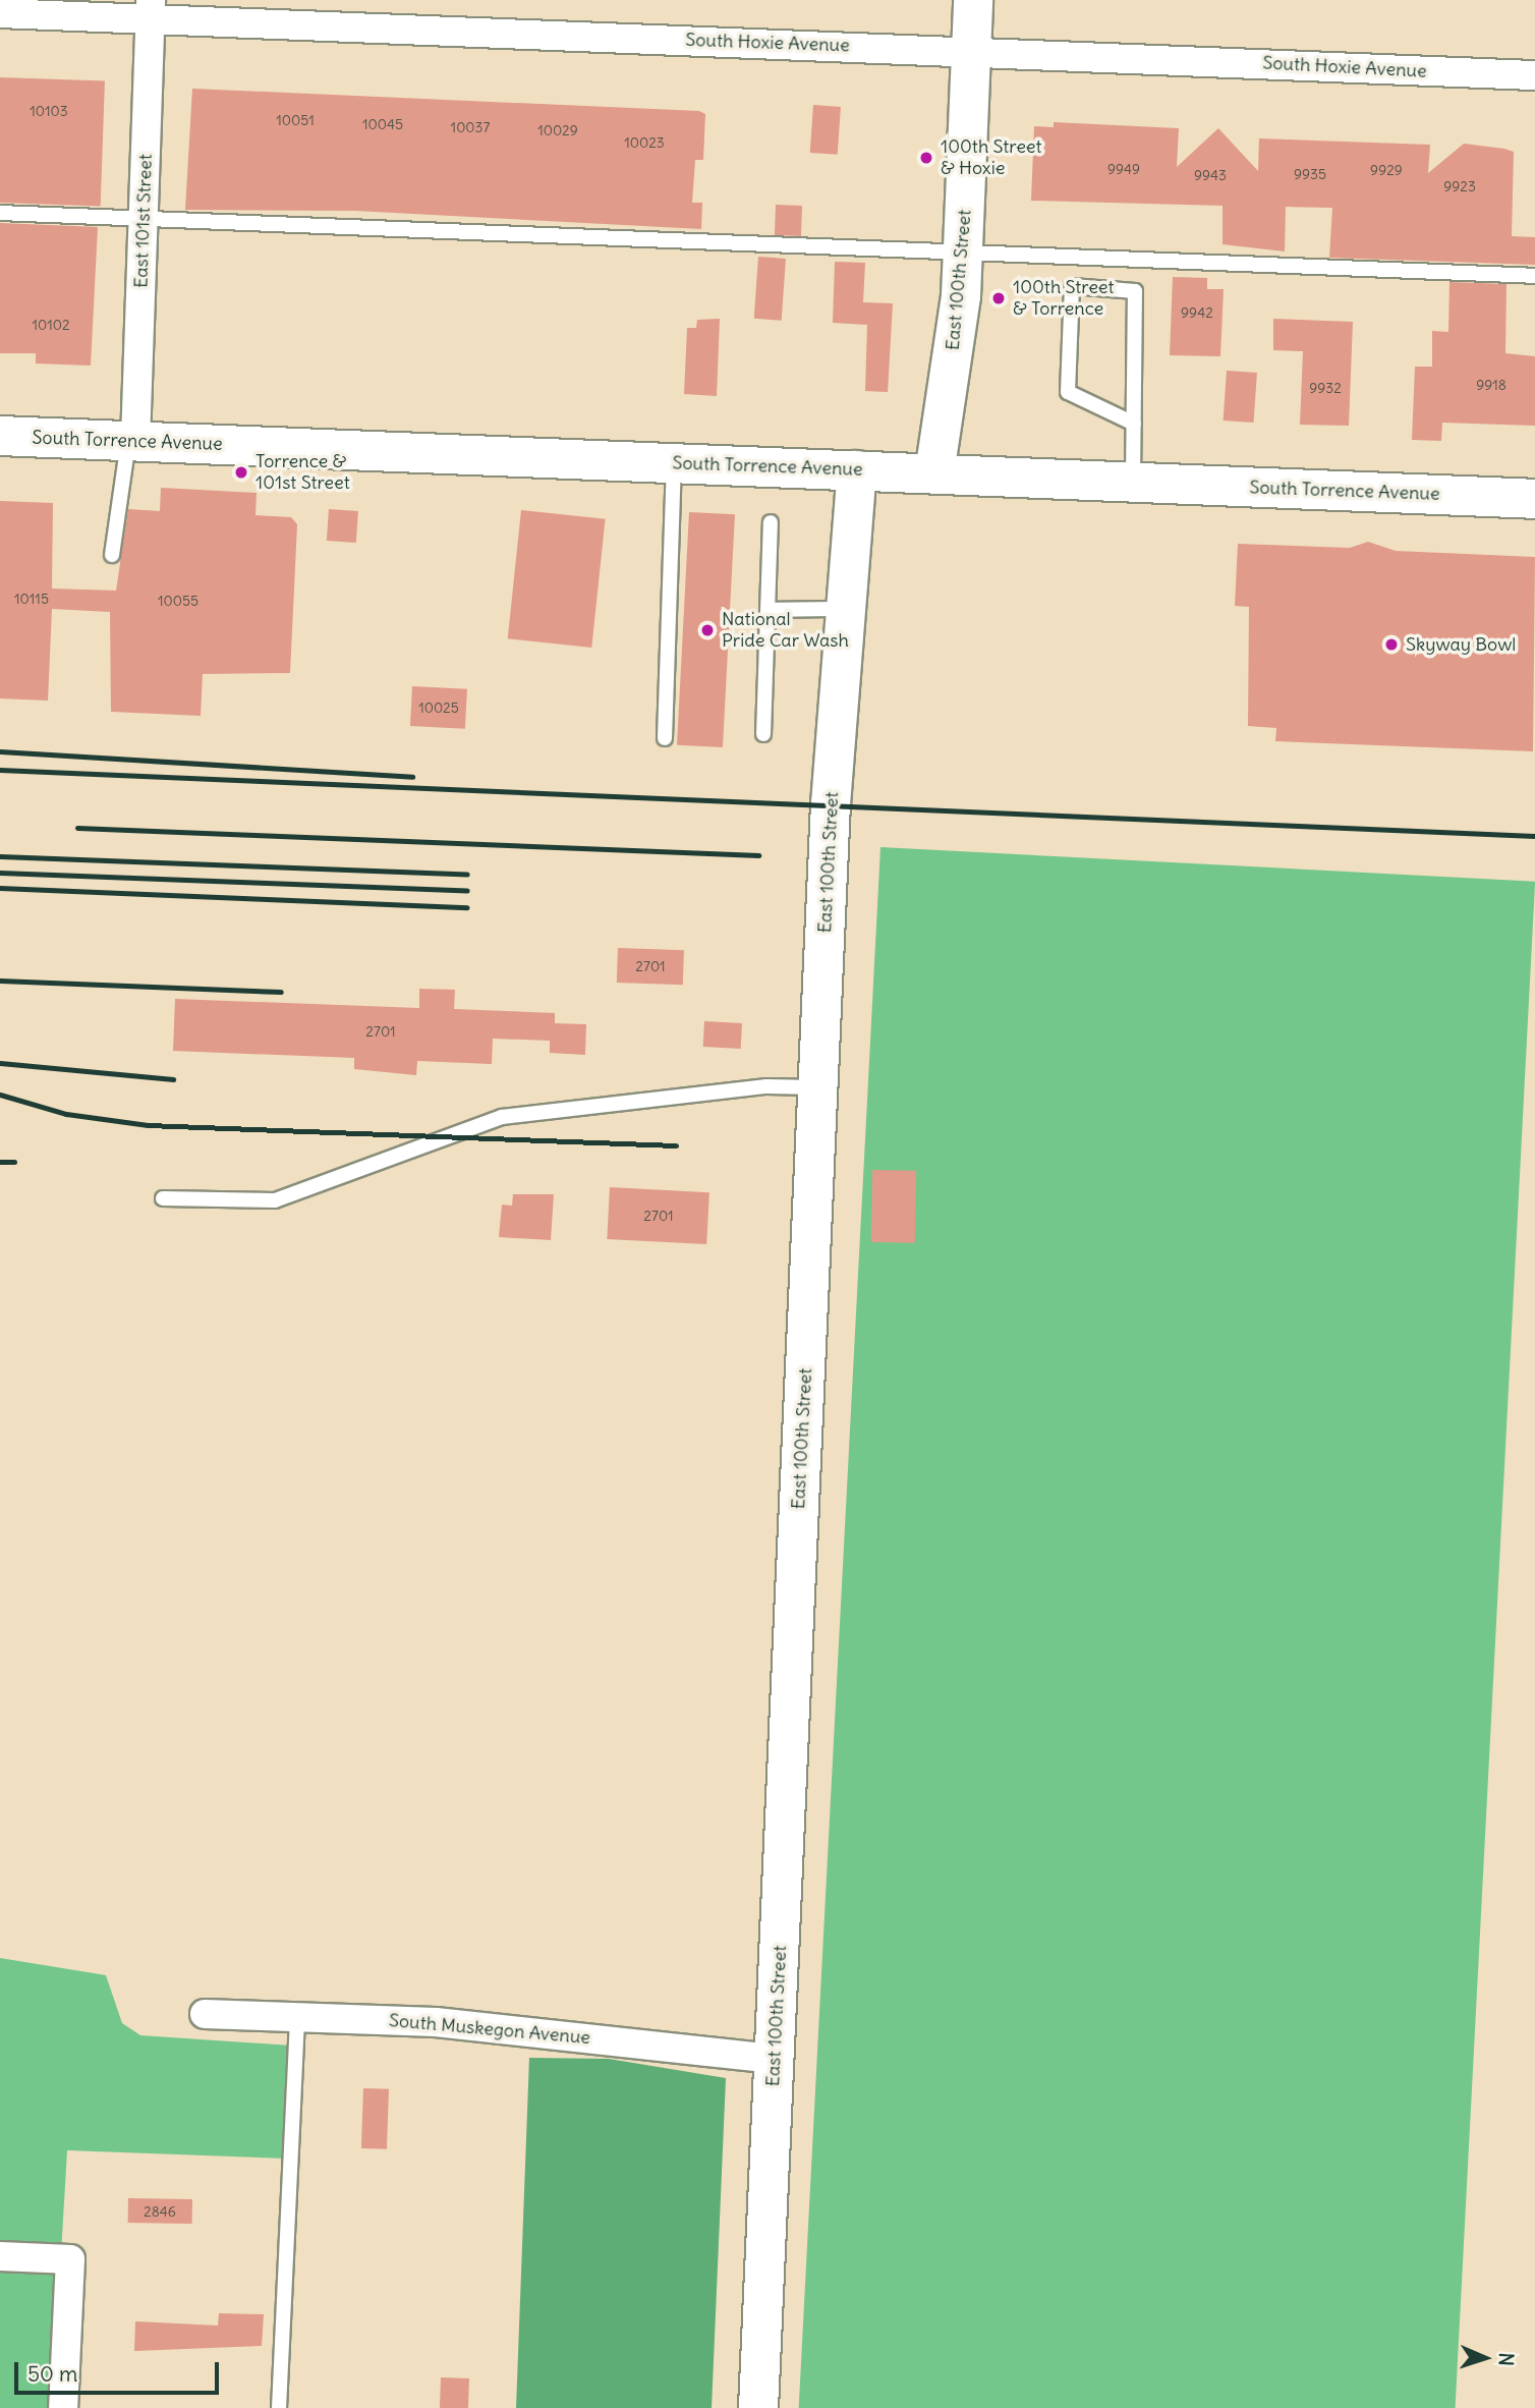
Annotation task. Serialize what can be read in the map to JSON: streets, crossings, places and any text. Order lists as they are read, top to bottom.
{
  "streets": {
    "main road": ["East 100th Street", "South Torrence Avenue"],
    "street": ["South Hoxie Avenue", "East 101st Street", "South Muskegon Avenue"]
  },
  "crossings": [
    ["South Hoxie Avenue", "East 101st Street"],
    ["South Hoxie Avenue", "East 100th Street"],
    ["East 101st Street", "South Torrence Avenue"],
    ["East 100th Street", "South Torrence Avenue"],
    ["East 100th Street", "South Muskegon Avenue"]
  ],
  "places": [
    "100th Street & Hoxie",
    "100th Street & Torrence",
    "Torrence & 101st Street",
    "National Pride Car Wash",
    "Skyway Bowl"
  ],
  "house_numbers": [
    "10103",
    "10051",
    "10045",
    "10037",
    "10029",
    "10023",
    "9949",
    "9929",
    "9935",
    "9943",
    "9923",
    "9942",
    "10102",
    "9918",
    "9932",
    "10115",
    "10055",
    "10025",
    "2701",
    "2701",
    "2701",
    "2846"
  ],
  "scale_bar": "50 m",
  "north": "right"
}
